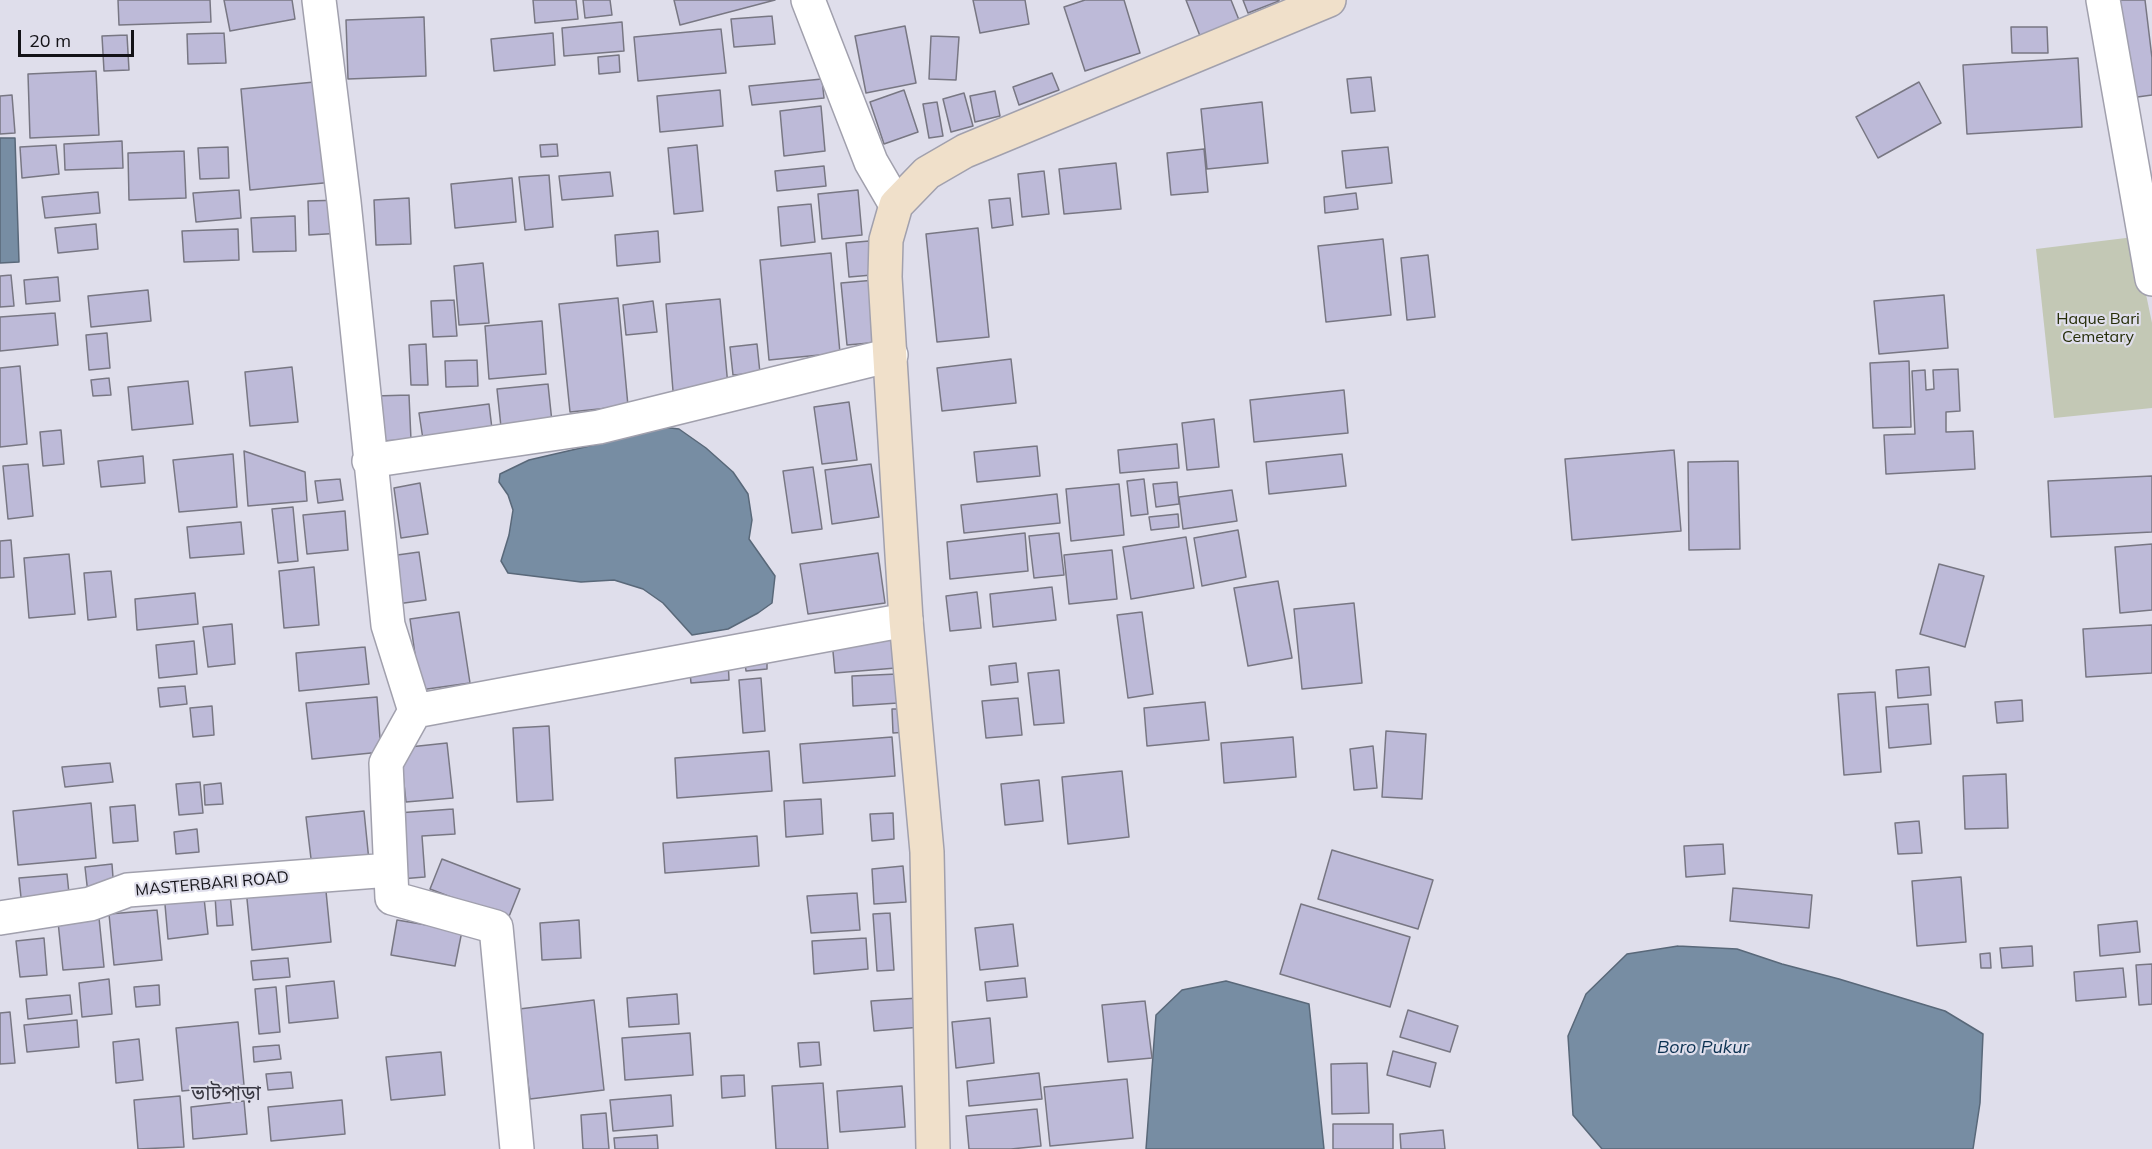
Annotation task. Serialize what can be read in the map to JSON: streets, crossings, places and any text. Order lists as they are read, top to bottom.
{
  "streets": {
    "street": ["MASTERBARI ROAD"]
  },
  "districts": ["ভাটপাড়া"],
  "water": ["Boro Pukur"],
  "parks": ["Haque Bari Cemetary"],
  "scale_bar": "20 m"
}
